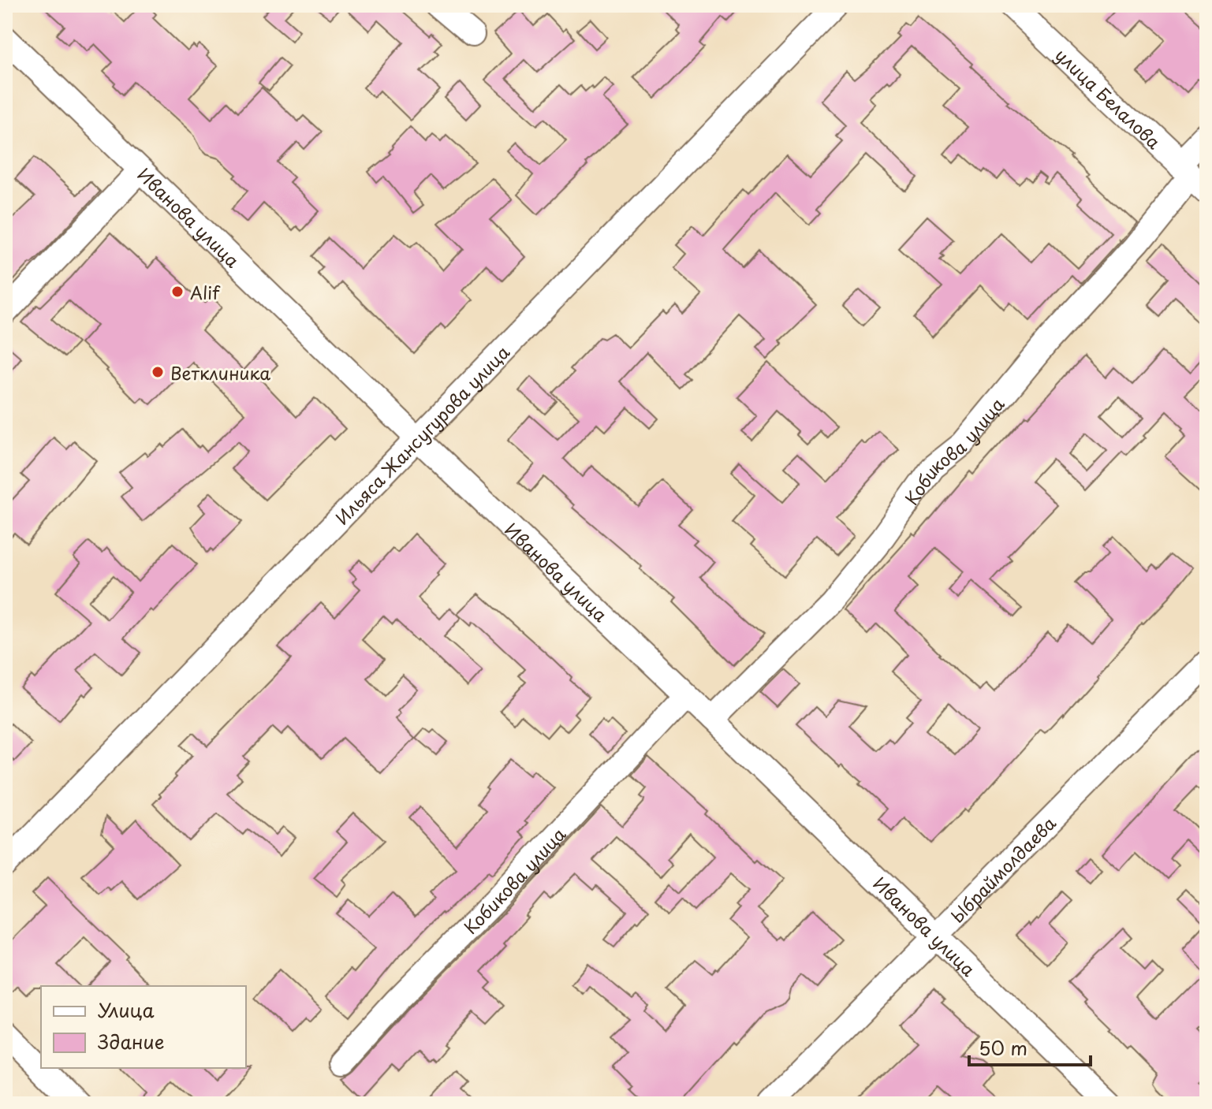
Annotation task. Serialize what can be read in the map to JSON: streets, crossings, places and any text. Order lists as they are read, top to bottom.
{
  "streets": {
    "street": [
      "улица Белалова",
      "Иванова улица",
      "Ильяса Жансугурова улица",
      "Кобикова улица",
      "Ыбраймолдаева"
    ]
  },
  "crossings": [
    ["улица Белалова", "Кобикова улица"],
    ["Иванова улица", "Ильяса Жансугурова улица"],
    ["Иванова улица", "Кобикова улица"],
    ["Иванова улица", "Ыбраймолдаева"]
  ],
  "places": ["Alif", "Ветклиника"],
  "legend": ["Улица", "Здание"],
  "scale_bar": "50 m"
}
